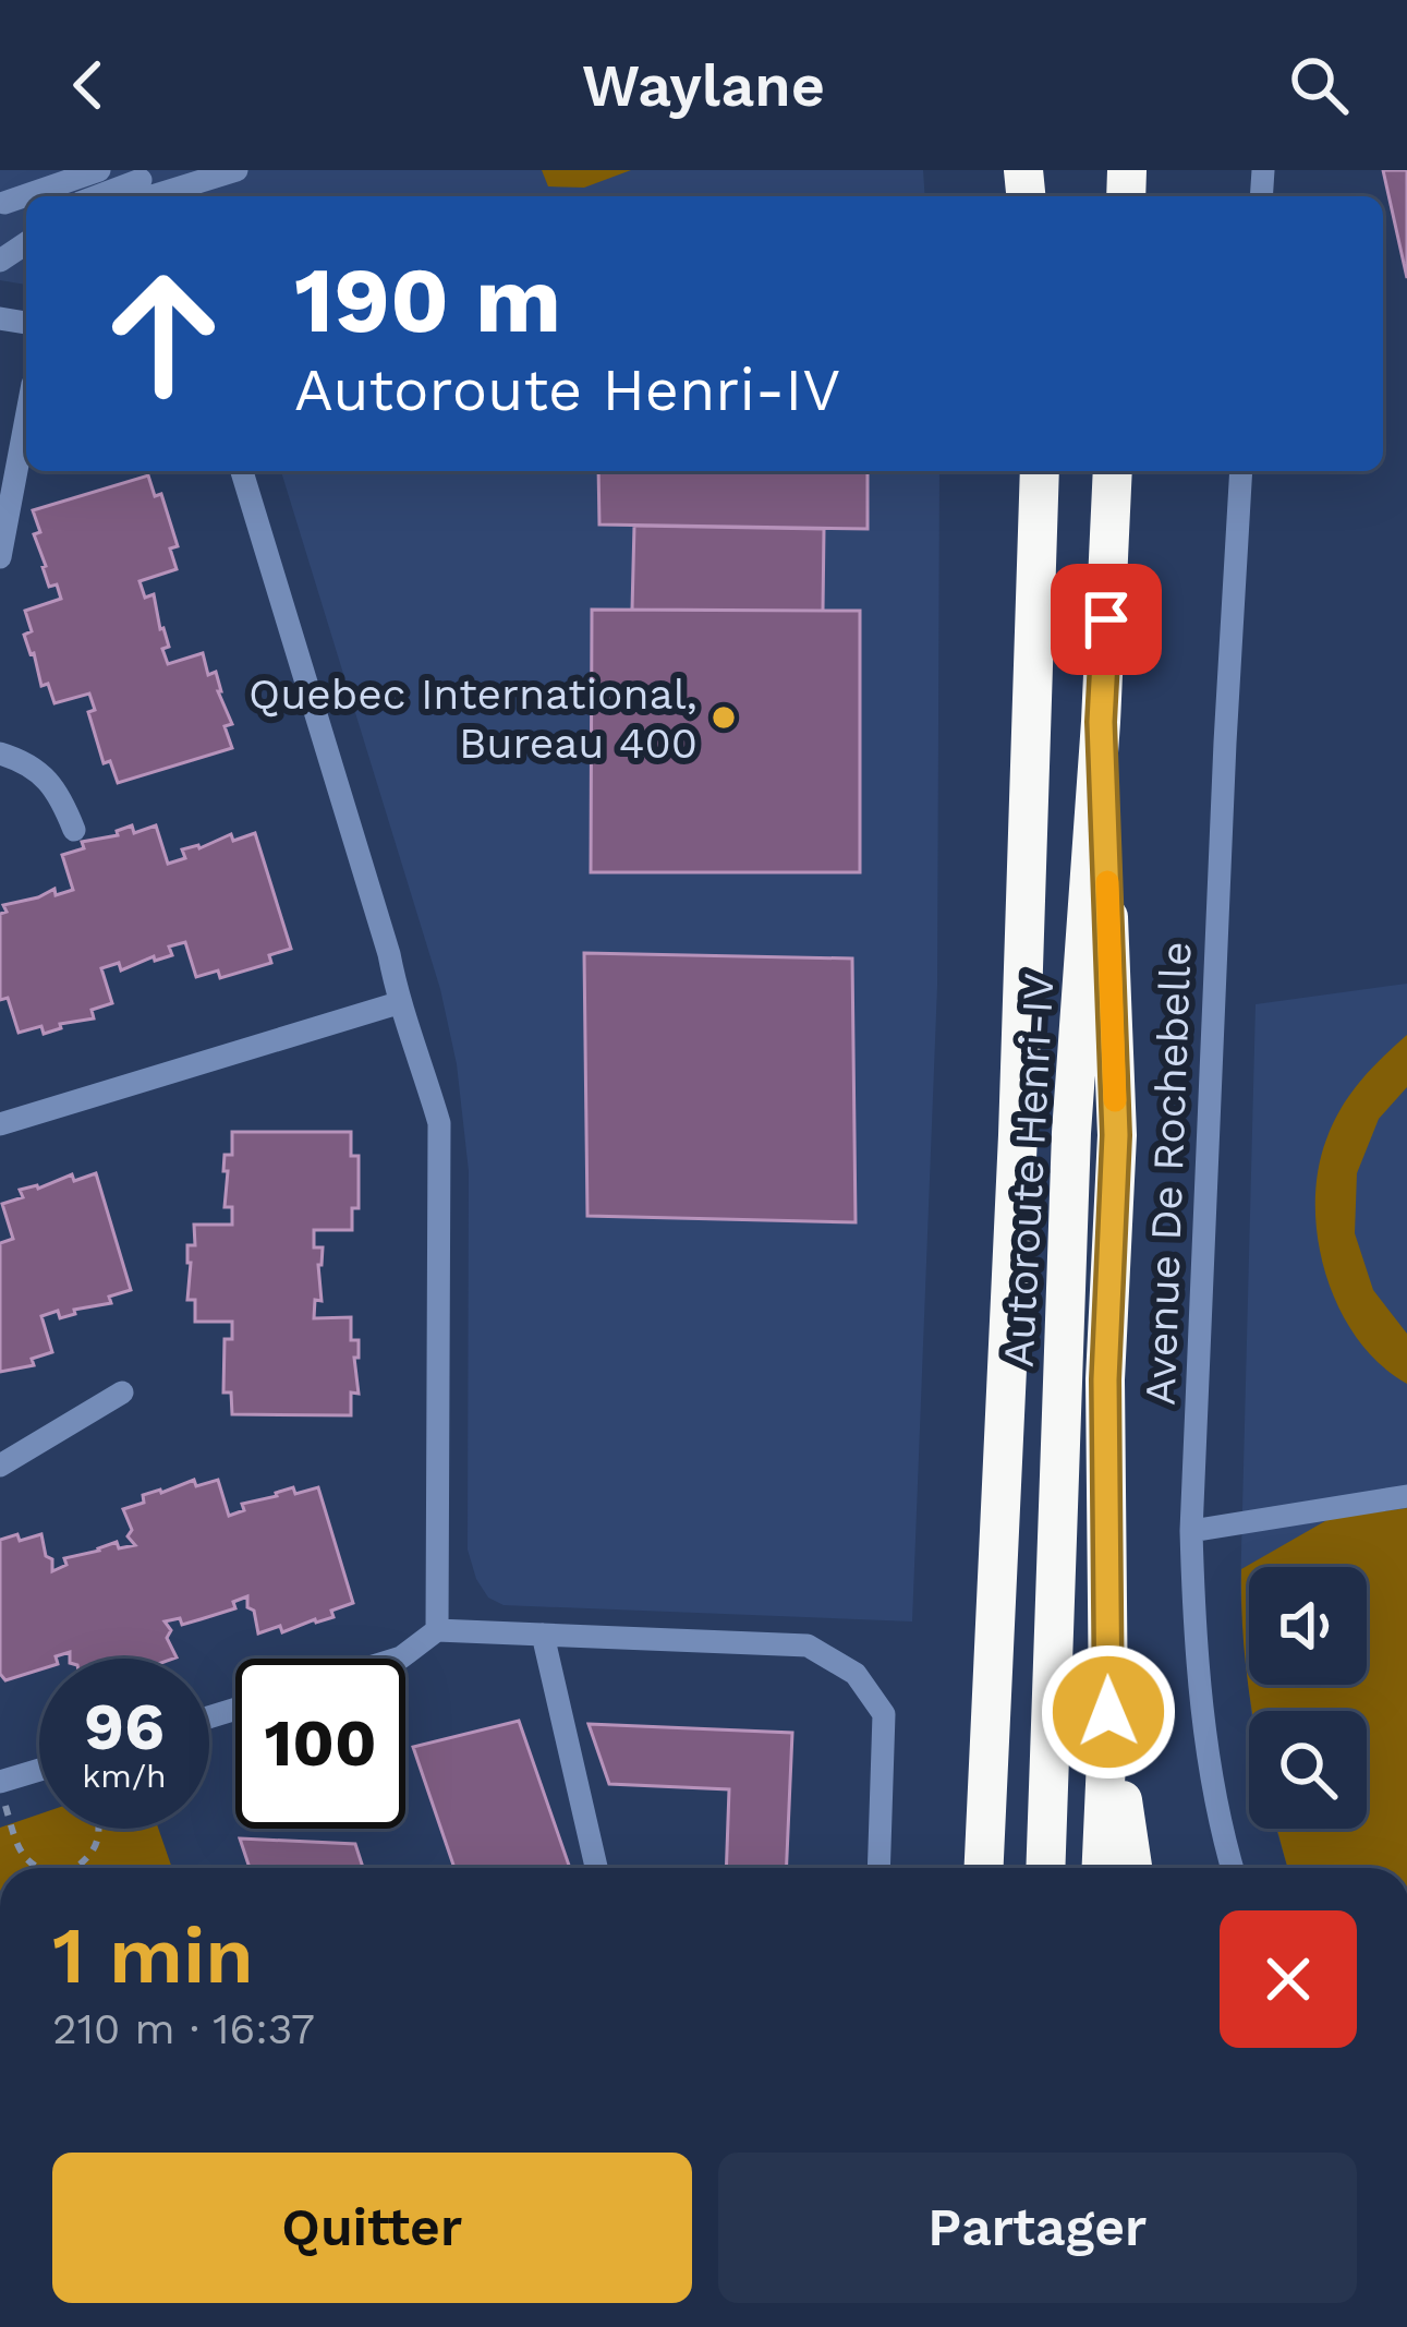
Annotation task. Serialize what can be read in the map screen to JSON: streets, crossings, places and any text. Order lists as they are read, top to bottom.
{
  "streets": {
    "highway": ["Autoroute Henri-IV"],
    "street": ["Avenue De Rochebelle"]
  },
  "places": ["Quebec International, Bureau 400"],
  "page": {
    "header": "Waylane",
    "turn": ["190 m", "Autoroute Henri-IV"],
    "speed": "96 km/h",
    "limit": "100",
    "heading": ["1 min", "210 m · 16:37"],
    "buttons": ["Quitter", "Partager"]
  }
}
